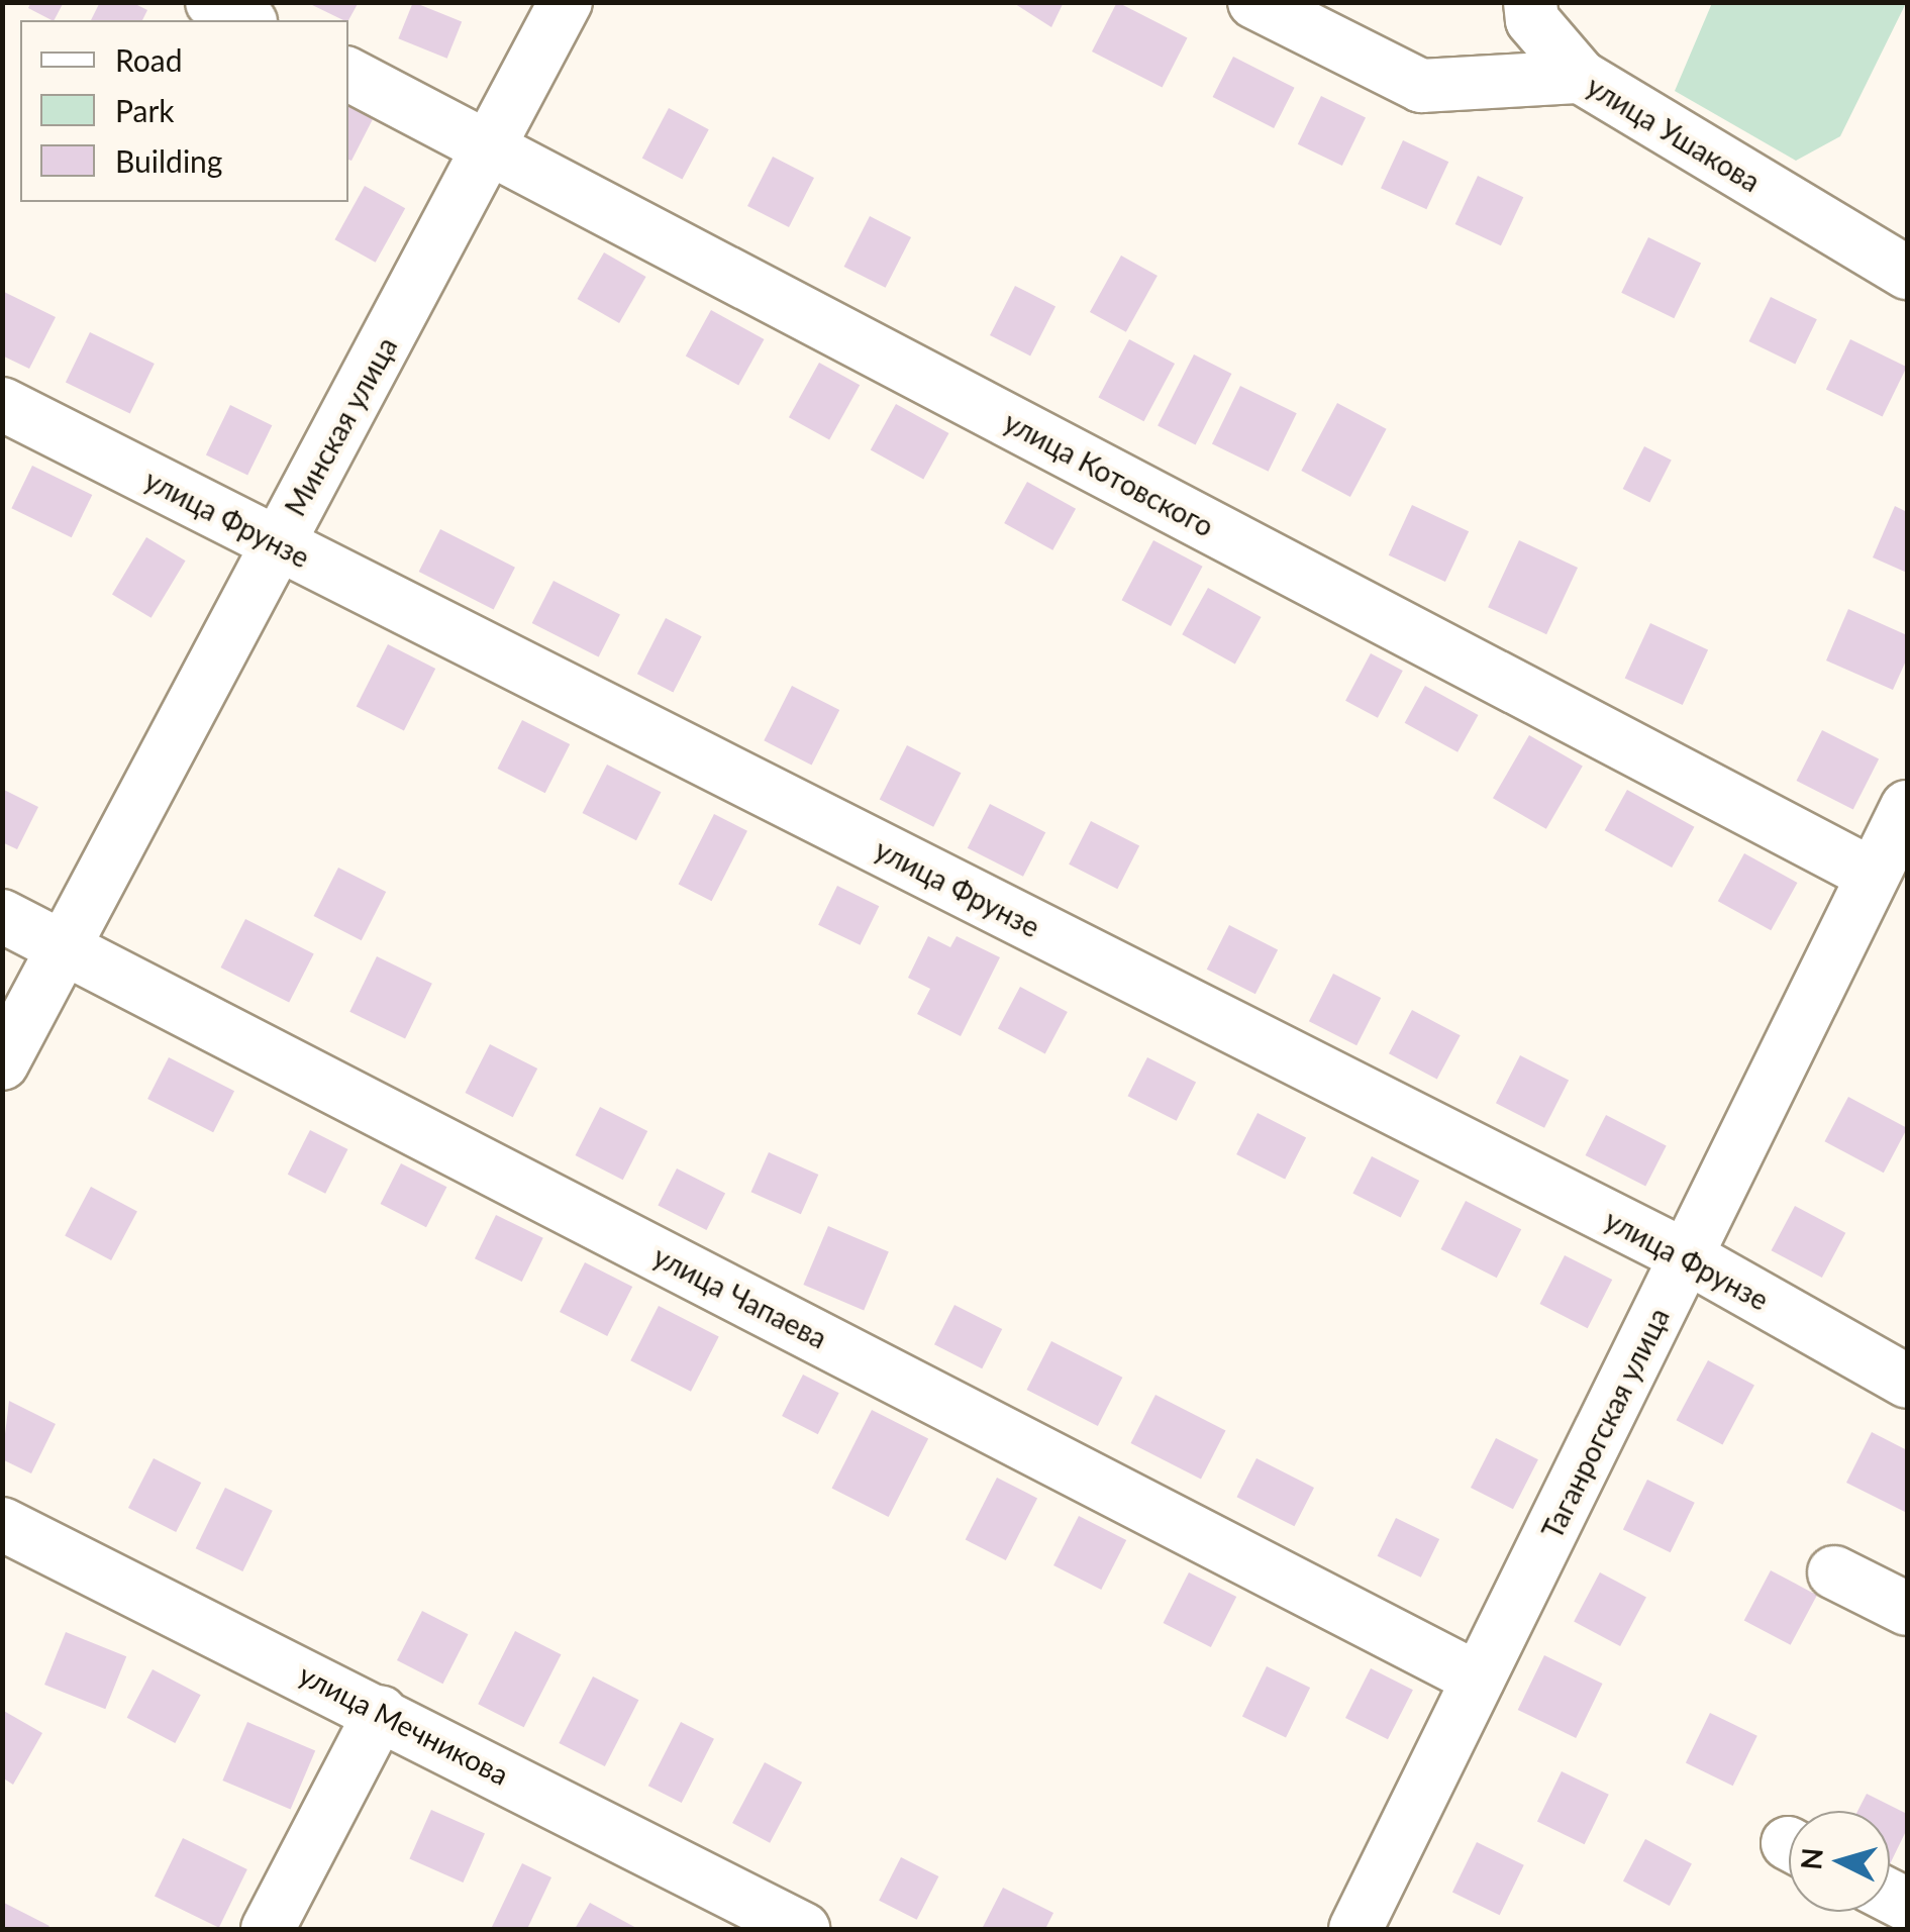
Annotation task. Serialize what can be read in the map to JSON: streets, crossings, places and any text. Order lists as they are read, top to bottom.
{
  "streets": {
    "street": [
      "улица Ушакова",
      "Минская улица",
      "улица Котовского",
      "улица Фрунзе",
      "улица Чапаева",
      "Таганрогская улица",
      "улица Мечникова"
    ]
  },
  "crossings": [
    ["Минская улица", "улица Котовского"],
    ["Минская улица", "улица Фрунзе"],
    ["Минская улица", "улица Чапаева"],
    ["улица Котовского", "Таганрогская улица"],
    ["улица Фрунзе", "Таганрогская улица"],
    ["улица Чапаева", "Таганрогская улица"]
  ],
  "legend": ["Road", "Park", "Building"],
  "north": "left"
}
